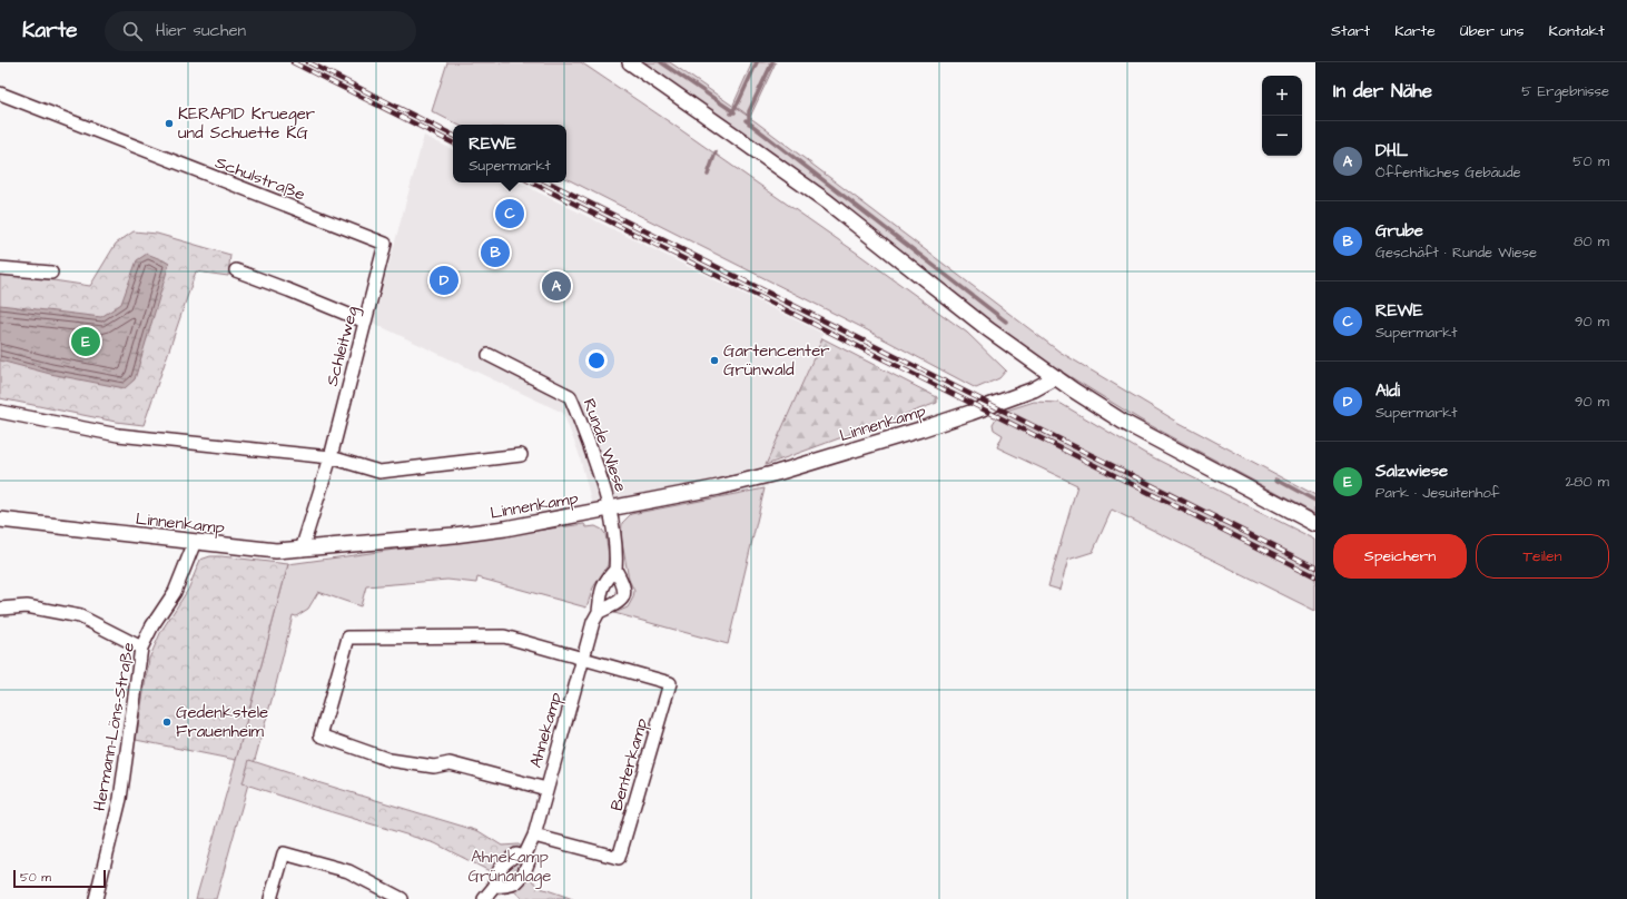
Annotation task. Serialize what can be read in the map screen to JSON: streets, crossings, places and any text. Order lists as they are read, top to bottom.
{
  "streets": {
    "main road": ["Linnenkamp"],
    "street": [
      "Schulstraße",
      "Schleitweg",
      "Runde Wiese",
      "Hermann-Löns-Straße",
      "Ahnekamp",
      "Benterkamp"
    ]
  },
  "crossings": [
    ["Schulstraße", "Schleitweg"],
    ["Schleitweg", "Linnenkamp"],
    ["Linnenkamp", "Runde Wiese"],
    ["Linnenkamp", "Hermann-Löns-Straße"],
    ["Runde Wiese", "Ahnekamp"],
    ["Ahnekamp", "Benterkamp"]
  ],
  "parks": ["Ahnekamp Grünanlage"],
  "places": ["KERAPID Krueger und Schuette KG", "Gartencenter Grünwald", "Gedenkstele Frauenheim"],
  "scale_bar": "50 m",
  "page": {
    "header": "Karte",
    "search": "Hier suchen",
    "nav": [
      "Start",
      "Karte",
      "Über uns",
      "Kontakt"
    ],
    "heading": ["In der Nähe", "5 Ergebnisse"],
    "map_buttons": ["+", "−"],
    "list": [
      {
        "mark": "A",
        "name": "DHL",
        "note": "Öffentliches Gebäude",
        "value": "50 m"
      },
      {
        "mark": "B",
        "name": "Grube",
        "note": "Geschäft · Runde Wiese",
        "value": "80 m"
      },
      {
        "mark": "C",
        "name": "REWE",
        "note": "Supermarkt",
        "value": "90 m"
      },
      {
        "mark": "D",
        "name": "Aldi",
        "note": "Supermarkt",
        "value": "90 m"
      },
      {
        "mark": "E",
        "name": "Salzwiese",
        "note": "Park · Jesuitenhof",
        "value": "280 m"
      }
    ],
    "popup": ["REWE", "Supermarkt"],
    "pins": [
      "C",
      "B",
      "D",
      "A",
      "E"
    ],
    "buttons": ["Speichern", "Teilen"],
    "scale": "50 m"
  }
}
